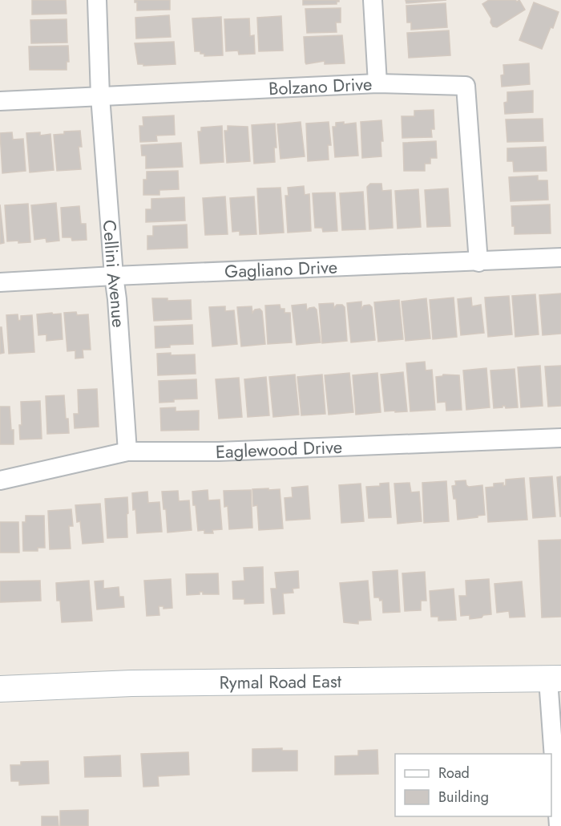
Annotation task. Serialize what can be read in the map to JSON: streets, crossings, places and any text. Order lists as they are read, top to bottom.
{
  "streets": {
    "main road": ["Rymal Road East"],
    "street": [
      "Bolzano Drive",
      "Gagliano Drive",
      "Cellini Avenue",
      "Eaglewood Drive"
    ]
  },
  "crossings": [
    ["Bolzano Drive", "Gagliano Drive"],
    ["Bolzano Drive", "Cellini Avenue"],
    ["Gagliano Drive", "Cellini Avenue"],
    ["Cellini Avenue", "Eaglewood Drive"]
  ],
  "legend": ["Road", "Building"]
}
